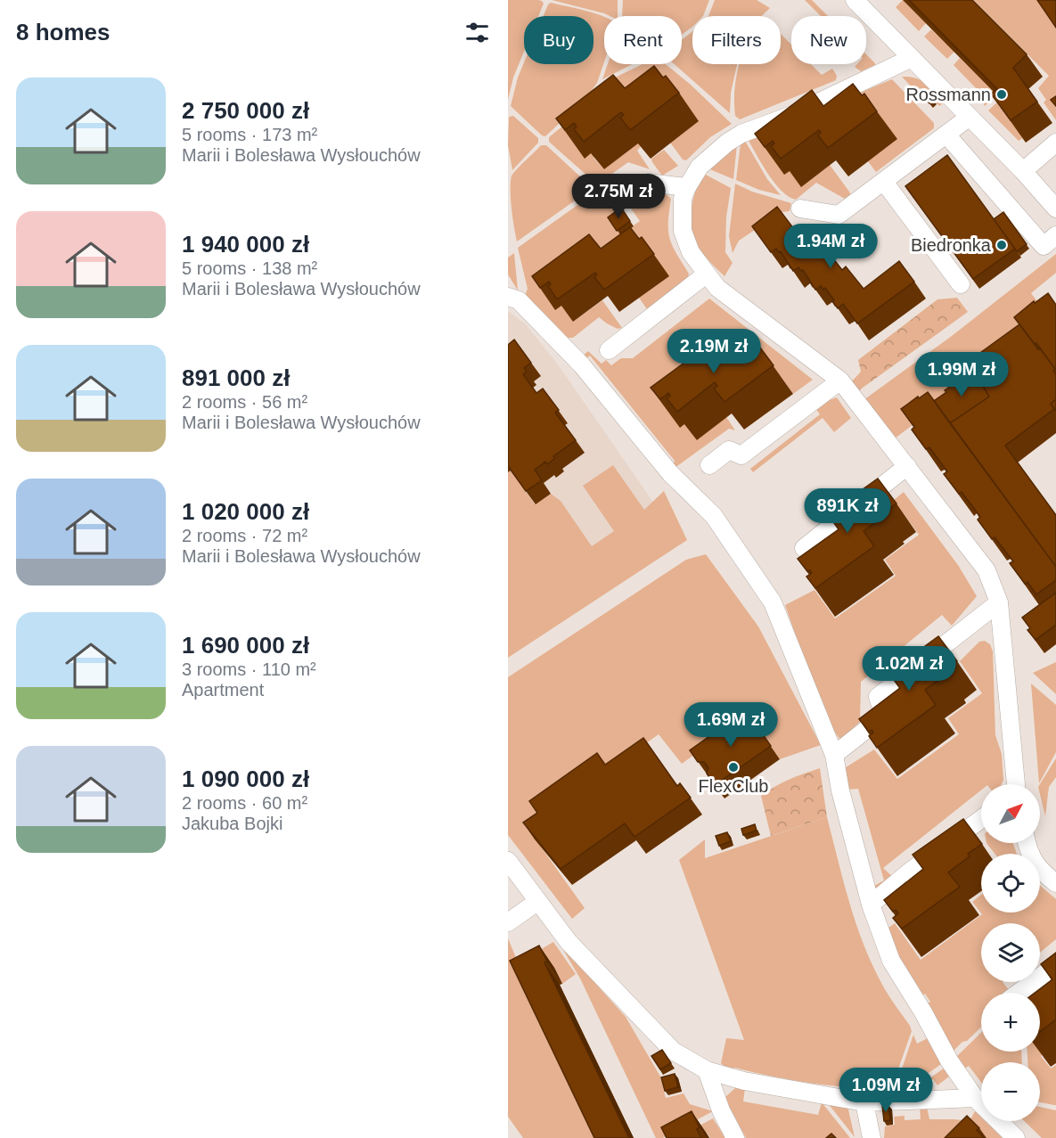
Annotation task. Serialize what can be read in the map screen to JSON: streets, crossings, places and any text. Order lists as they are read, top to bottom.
{
  "places": ["Rossmann", "Biedronka", "FlexClub"],
  "north": "top right",
  "page": {
    "heading": "8 homes",
    "chip": [
      "Buy",
      "Rent",
      "Filters",
      "New"
    ],
    "list": [
      {
        "name": "2 750 000 zł",
        "note": "5 rooms · 173 m² · Marii i Bolesława Wysłouchów"
      },
      {
        "name": "1 940 000 zł",
        "note": "5 rooms · 138 m² · Marii i Bolesława Wysłouchów"
      },
      {
        "name": "891 000 zł",
        "note": "2 rooms · 56 m² · Marii i Bolesława Wysłouchów"
      },
      {
        "name": "1 020 000 zł",
        "note": "2 rooms · 72 m² · Marii i Bolesława Wysłouchów"
      },
      {
        "name": "1 690 000 zł",
        "note": "3 rooms · 110 m² · Apartment"
      },
      {
        "name": "1 090 000 zł",
        "note": "2 rooms · 60 m² · Jakuba Bojki"
      }
    ],
    "price": [
      "2.75M zł",
      "1.94M zł",
      "2.19M zł",
      "1.99M zł",
      "891K zł",
      "1.02M zł",
      "1.69M zł",
      "1.09M zł"
    ],
    "map_buttons": ["+", "−"]
  }
}
